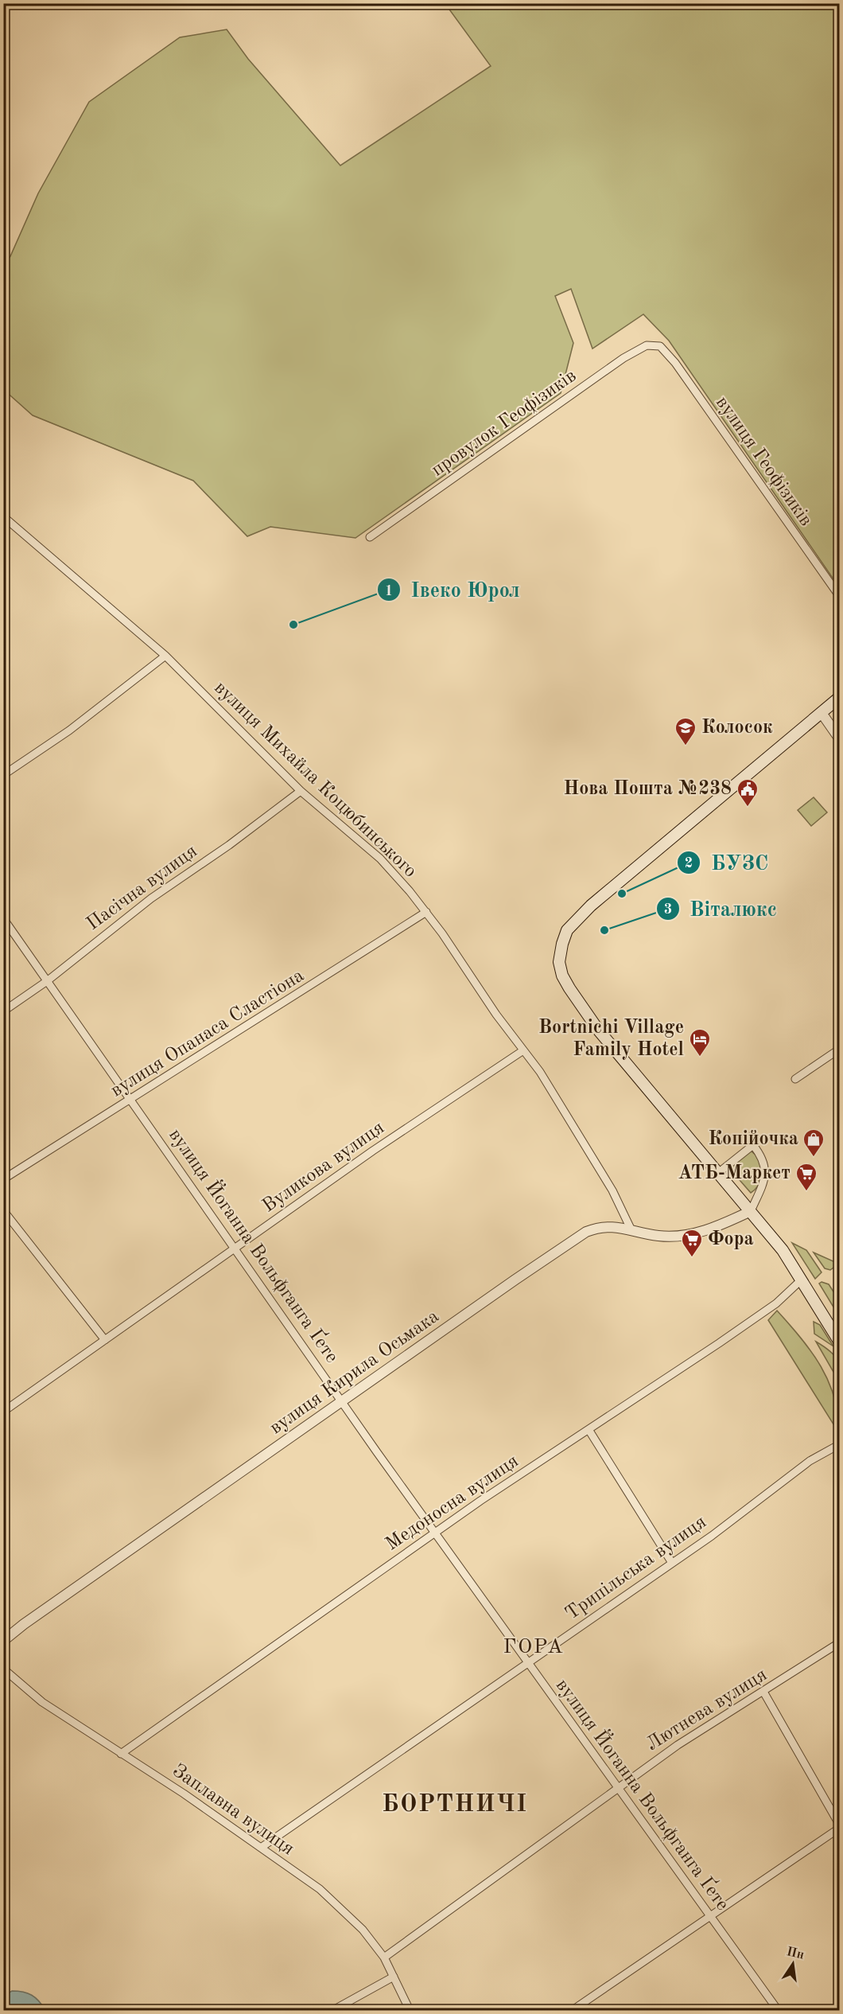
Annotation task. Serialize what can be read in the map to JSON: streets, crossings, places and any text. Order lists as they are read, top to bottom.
{
  "streets": {
    "street": [
      "провулок Геофізиків",
      "вулиця Геофізиків",
      "вулиця Михайла Коцюбинського",
      "Пасічна вулиця",
      "вулиця Опанаса Сластіона",
      "Вуликова вулиця",
      "вулиця Йоганна Вольфганга Ґете",
      "вулиця Кирила Осьмака",
      "Медоносна вулиця",
      "Трипільська вулиця",
      "Лютнева вулиця",
      "Заплавна вулиця"
    ]
  },
  "crossings": [
    ["провулок Геофізиків", "вулиця Геофізиків"],
    ["вулиця Михайла Коцюбинського", "Пасічна вулиця"],
    ["вулиця Михайла Коцюбинського", "вулиця Опанаса Сластіона"],
    ["вулиця Михайла Коцюбинського", "Вуликова вулиця"],
    ["вулиця Михайла Коцюбинського", "вулиця Кирила Осьмака"],
    ["Пасічна вулиця", "вулиця Йоганна Вольфганга Ґете"],
    ["вулиця Опанаса Сластіона", "вулиця Йоганна Вольфганга Ґете"],
    ["Вуликова вулиця", "вулиця Йоганна Вольфганга Ґете"],
    ["вулиця Йоганна Вольфганга Ґете", "вулиця Кирила Осьмака"],
    ["вулиця Йоганна Вольфганга Ґете", "Медоносна вулиця"],
    ["вулиця Йоганна Вольфганга Ґете", "Трипільська вулиця"],
    ["вулиця Йоганна Вольфганга Ґете", "Лютнева вулиця"],
    ["Медоносна вулиця", "Заплавна вулиця"],
    ["Трипільська вулиця", "Заплавна вулиця"],
    ["Лютнева вулиця", "Заплавна вулиця"]
  ],
  "districts": ["ГОРА", "БОРТНИЧІ"],
  "places": {
    "other": ["Івеко Юрол", "БУЗС", "Віталюкс"],
    "school or university": ["Колосок"],
    "public building": ["Нова Пошта №238"],
    "hotel": ["Bortnichi Village Family Hotel"],
    "shop": ["Копійочка"],
    "supermarket": ["АТБ-Маркет", "Фора"]
  },
  "north": "top"
}
